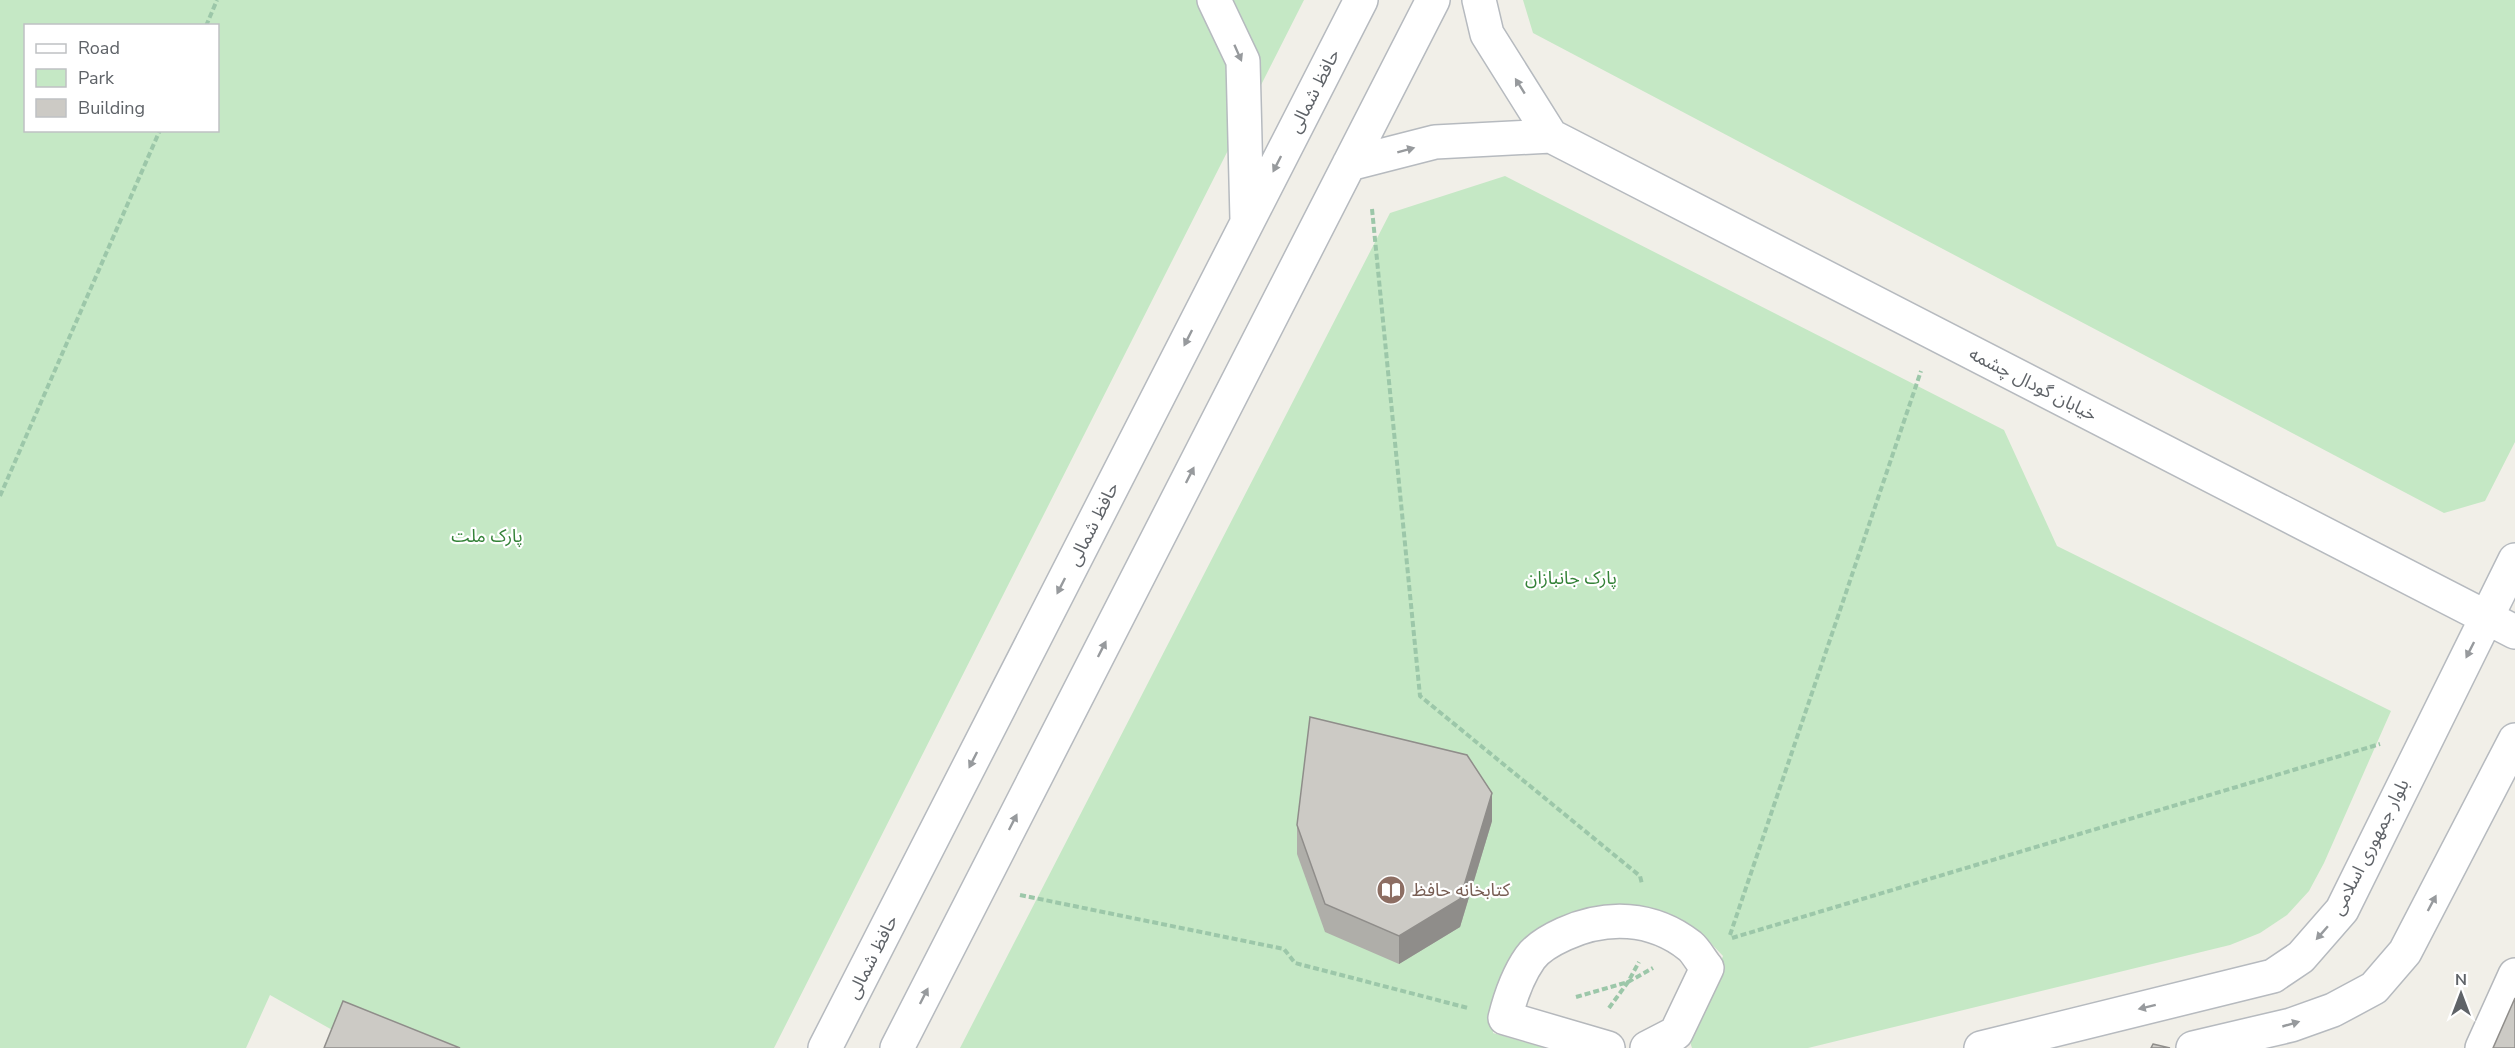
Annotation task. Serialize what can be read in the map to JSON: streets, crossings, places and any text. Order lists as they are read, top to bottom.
{
  "streets": {
    "main road": ["حافظ شمالی", "خیابان گودال چشمه", "بلوار جمهوری اسلامی"]
  },
  "crossings": [
    ["خیابان گودال چشمه", "بلوار جمهوری اسلامی"]
  ],
  "parks": ["پارک ملت", "پارک جانبازان"],
  "places": {
    "library": ["کتابخانه حافظ"]
  },
  "legend": ["Road", "Park", "Building"],
  "north": "top"
}
